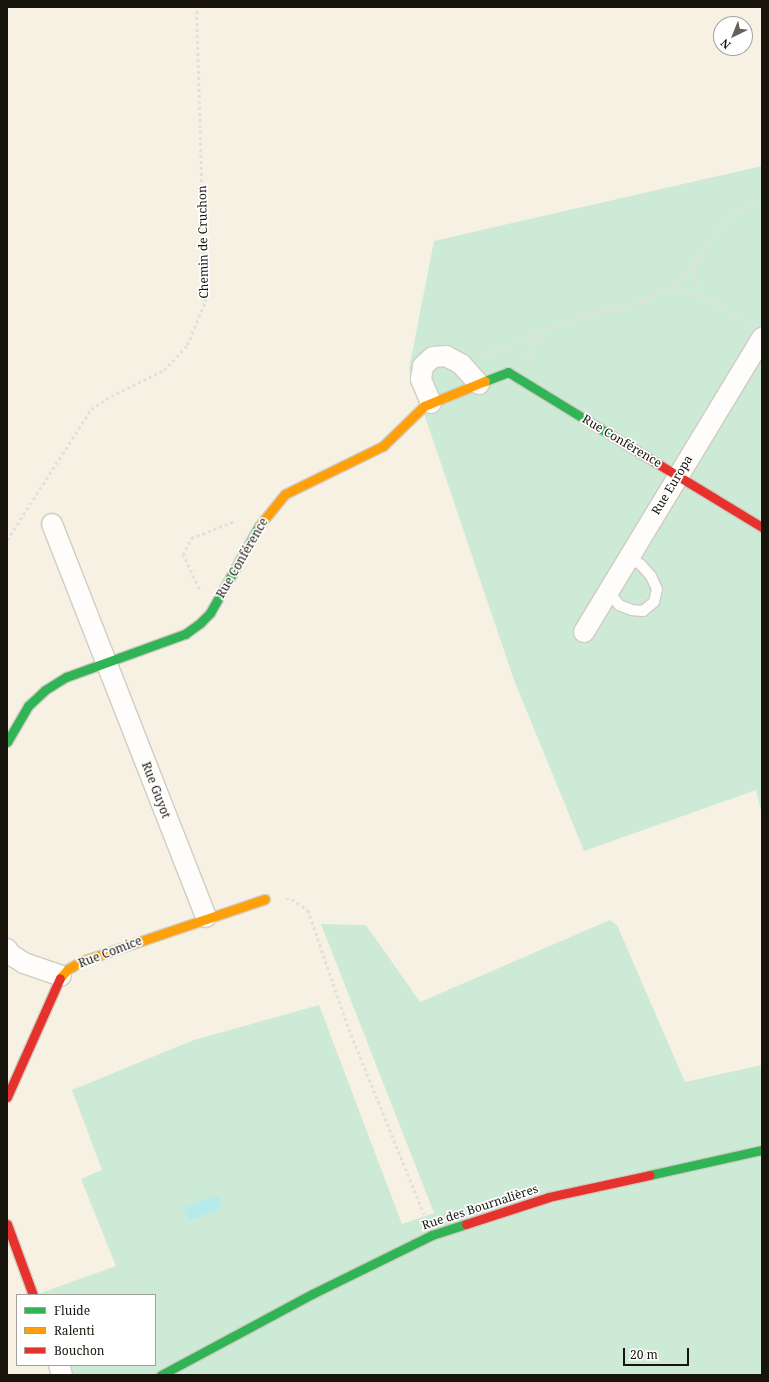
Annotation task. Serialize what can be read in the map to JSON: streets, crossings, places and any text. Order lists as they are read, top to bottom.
{
  "streets": {
    "street": [
      "Rue Conférence",
      "Rue Europa",
      "Rue Guyot",
      "Rue Comice",
      "Rue des Bournalières"
    ],
    "path": ["Chemin de Cruchon"]
  },
  "crossings": [
    ["Rue Conférence", "Rue Europa"],
    ["Rue Conférence", "Rue Guyot"],
    ["Rue Guyot", "Rue Comice"]
  ],
  "legend": ["Fluide", "Ralenti", "Bouchon"],
  "scale_bar": "20 m",
  "north": "bottom left"
}
